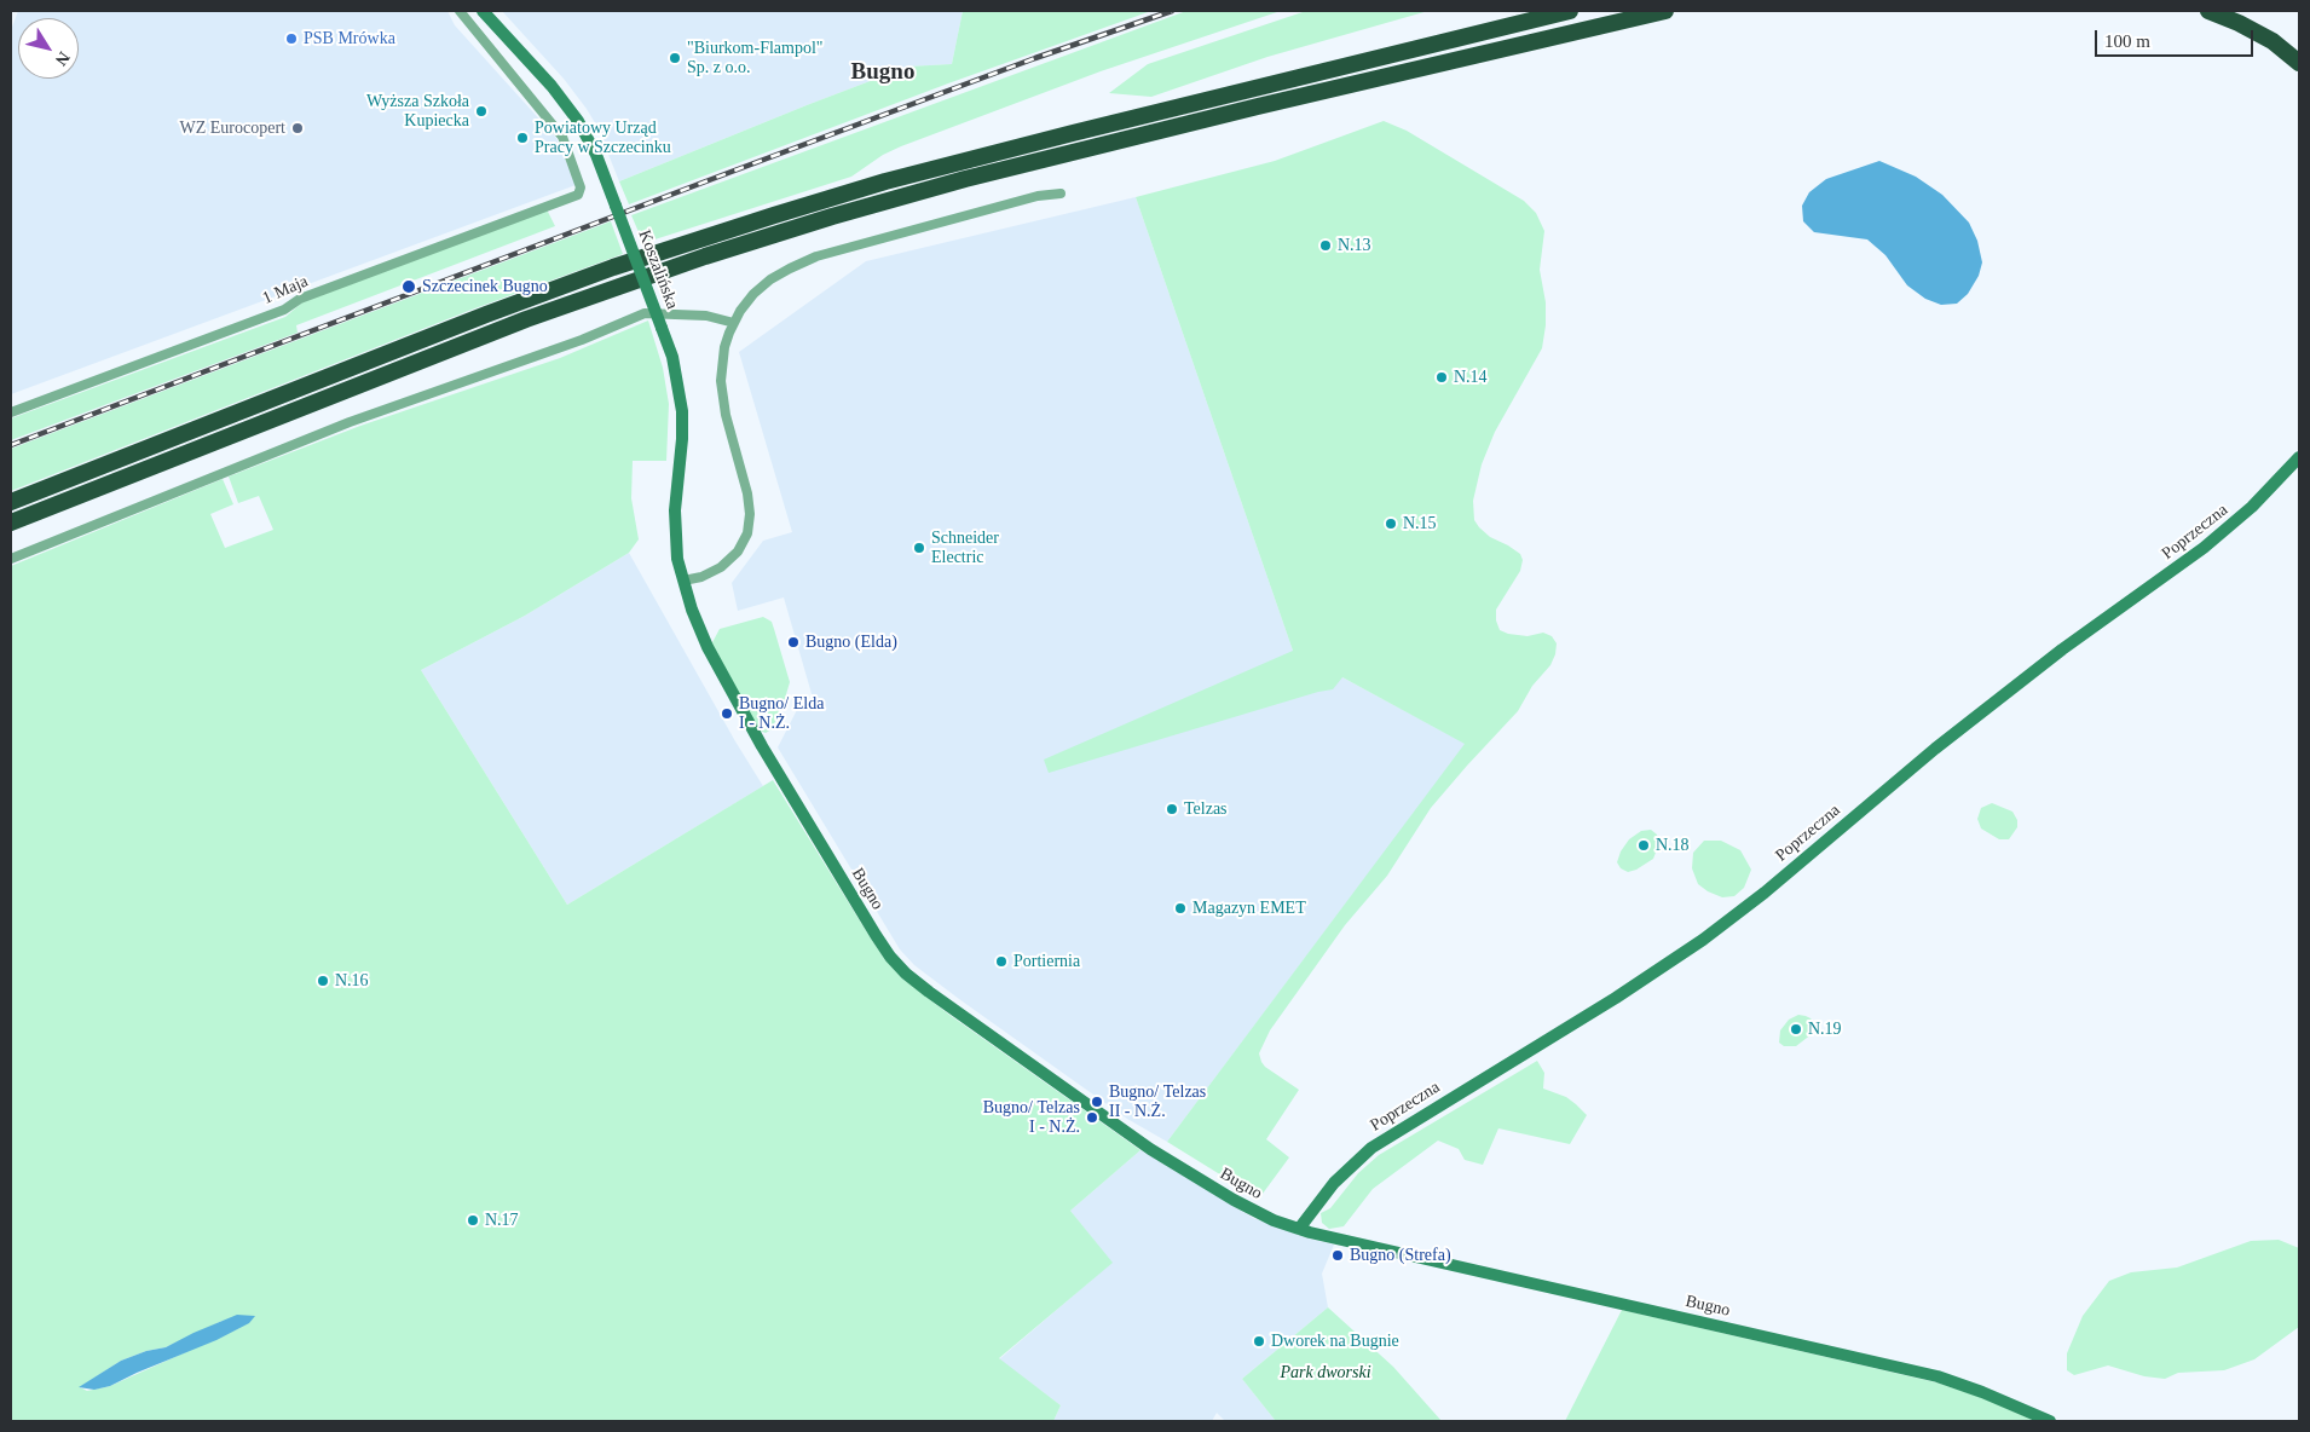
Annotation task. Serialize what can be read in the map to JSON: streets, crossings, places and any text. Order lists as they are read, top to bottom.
{
  "streets": {
    "street": [
      "Koszalińska",
      "1 Maja",
      "Poprzeczna",
      "Bugno"
    ]
  },
  "crossings": [
    ["Koszalińska", "Bugno"],
    ["Poprzeczna", "Bugno"]
  ],
  "districts": ["Bugno"],
  "parks": ["Park dworski"],
  "places": [
    "PSB Mrówka",
    "\"Biurkom-Flampol\" Sp. z o.o.",
    "Wyższa Szkoła Kupiecka",
    "WZ Eurocopert",
    "Powiatowy Urząd Pracy w Szczecinku",
    "N.13",
    "Szczecinek Bugno",
    "N.14",
    "N.15",
    "Schneider Electric",
    "Bugno (Elda)",
    "Bugno/ Elda I - N.Ż.",
    "Telzas",
    "N.18",
    "Magazyn EMET",
    "Portiernia",
    "N.16",
    "N.19",
    "Bugno/ Telzas II - N.Ż.",
    "Bugno/ Telzas I - N.Ż.",
    "N.17",
    "Bugno (Strefa)",
    "Dworek na Bugnie"
  ],
  "scale_bar": "100 m",
  "north": "bottom right"
}
